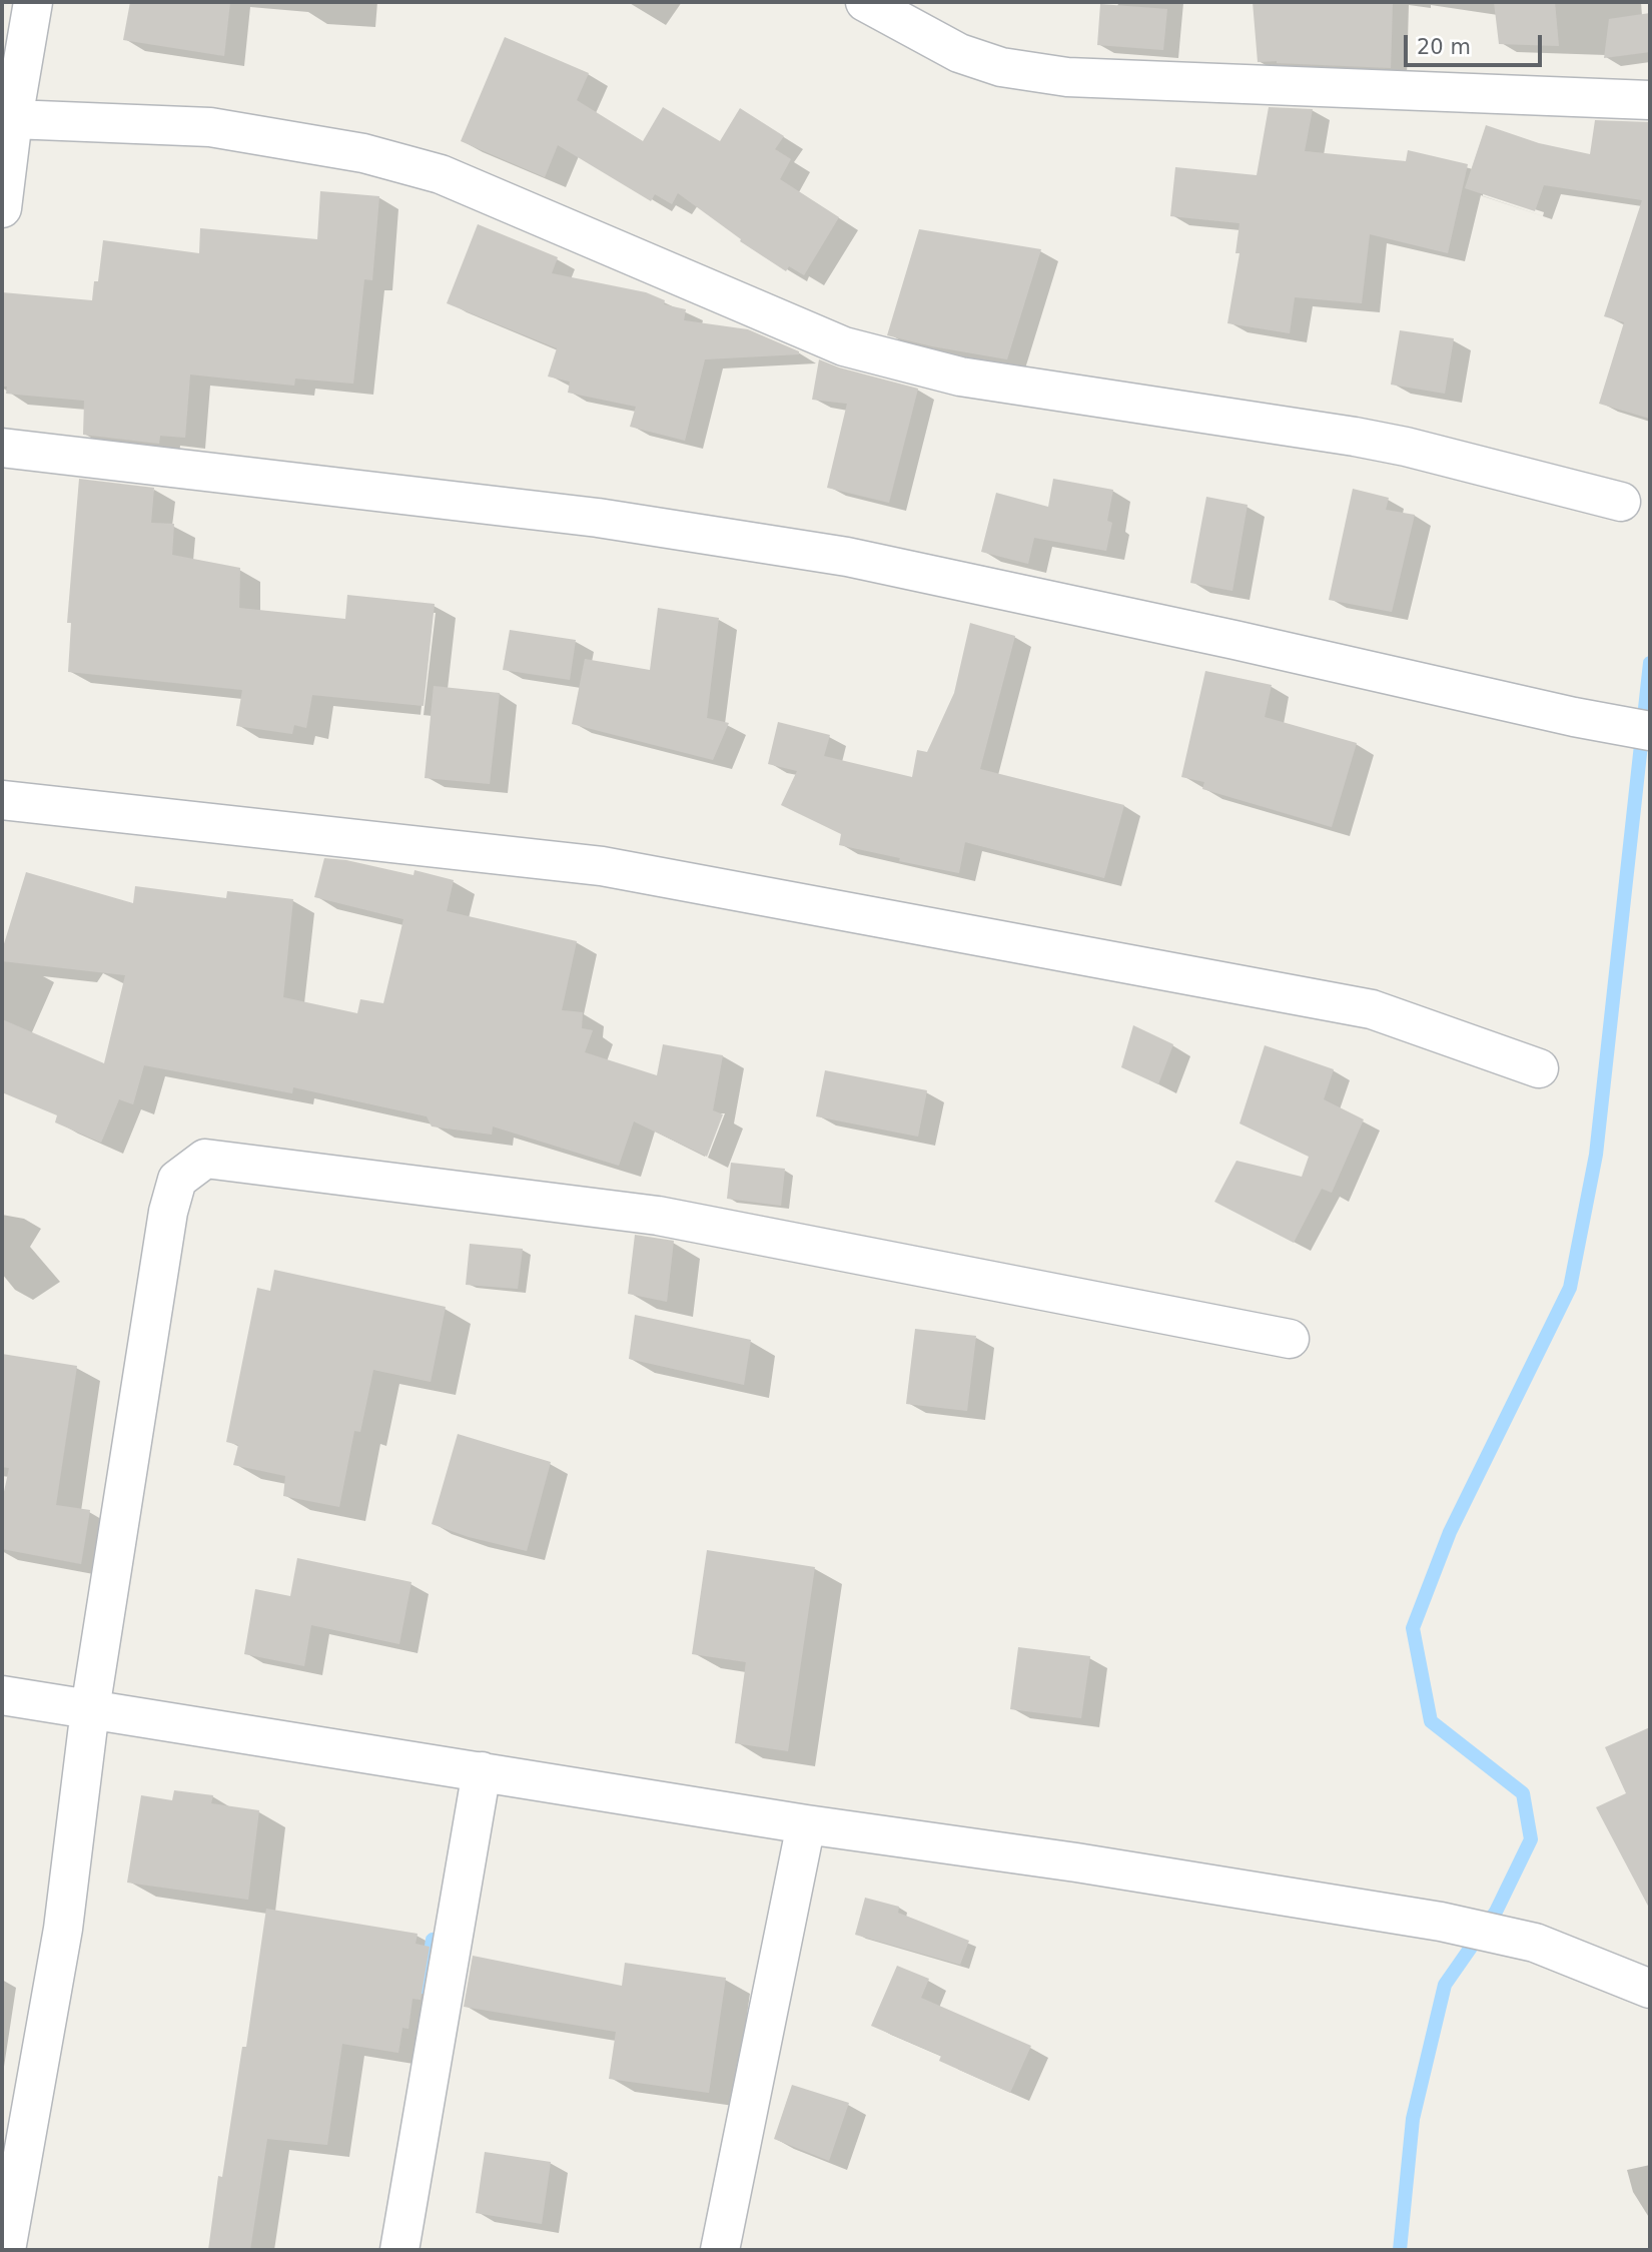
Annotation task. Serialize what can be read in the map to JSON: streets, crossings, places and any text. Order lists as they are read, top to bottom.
{
  "scale_bar": "20 m"
}
